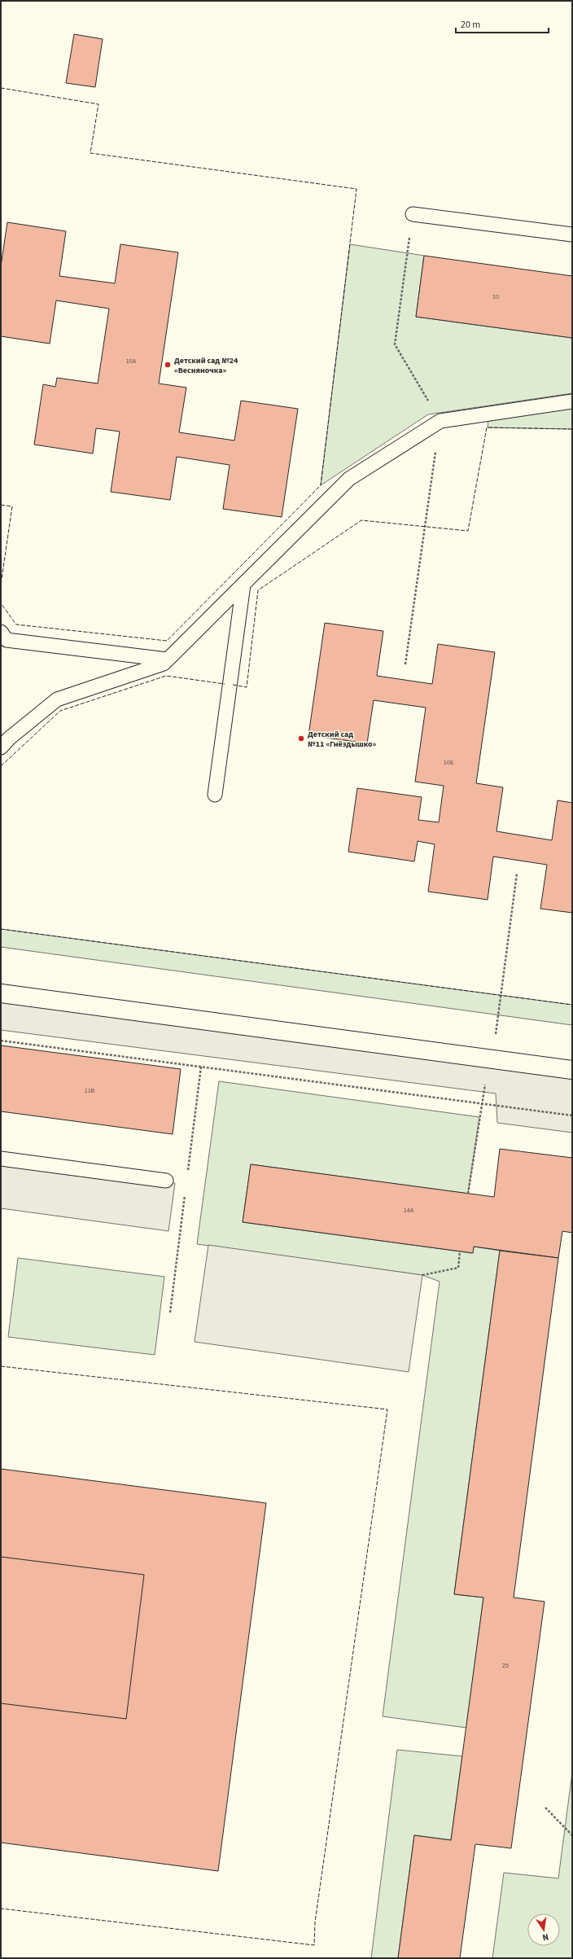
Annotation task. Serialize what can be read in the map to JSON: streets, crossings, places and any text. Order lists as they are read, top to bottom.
{
  "places": ["Детский сад №24 «Весняночка»", "Детский сад №11 «Гнёздышко»"],
  "house_numbers": [
    "10",
    "10А",
    "10Б",
    "11В",
    "14А",
    "25"
  ],
  "scale_bar": "20 m",
  "north": "bottom"
}
